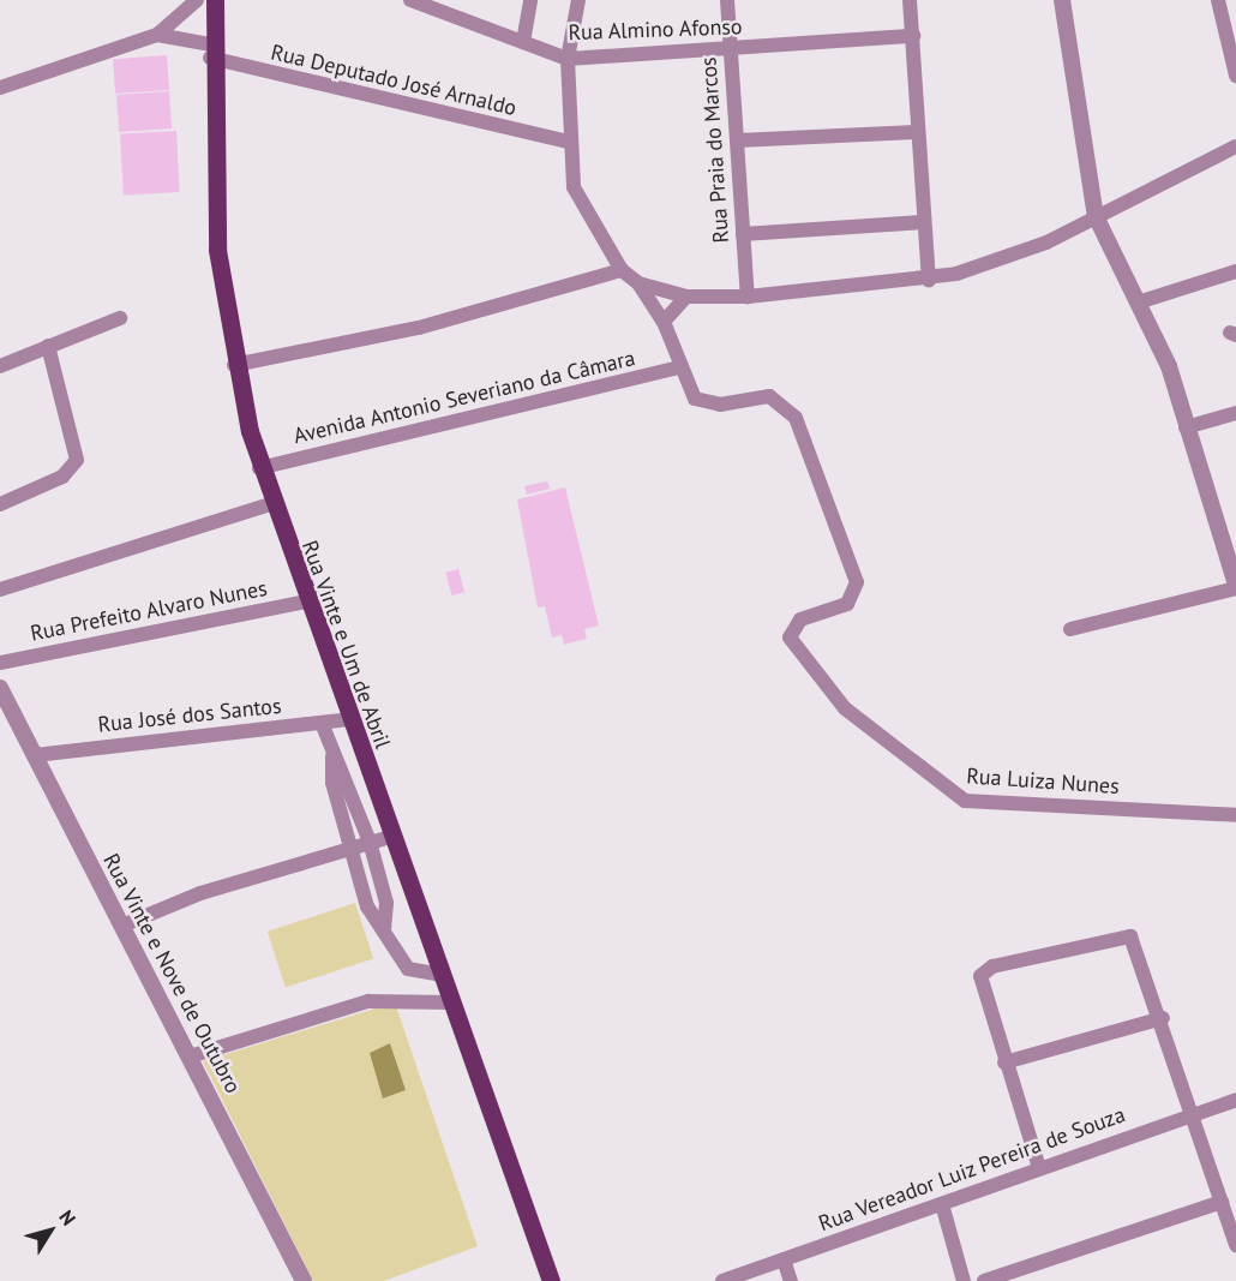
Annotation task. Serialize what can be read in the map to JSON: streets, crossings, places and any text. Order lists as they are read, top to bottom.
{
  "streets": {
    "main road": ["Rua Vinte e Um de Abril"],
    "street": [
      "Rua Almino Afonso",
      "Rua Deputado José Arnaldo",
      "Rua Praia do Marcos",
      "Avenida Antonio Severiano da Câmara",
      "Rua Prefeito Alvaro Nunes",
      "Rua José dos Santos",
      "Rua Luiza Nunes",
      "Rua Vinte e Nove de Outubro",
      "Rua Vereador Luiz Pereira de Souza"
    ]
  },
  "crossings": [
    ["Rua Almino Afonso", "Rua Praia do Marcos"],
    ["Rua Deputado José Arnaldo", "Rua Vinte e Um de Abril"],
    ["Avenida Antonio Severiano da Câmara", "Rua Vinte e Um de Abril"],
    ["Avenida Antonio Severiano da Câmara", "Rua Luiza Nunes"],
    ["Rua Prefeito Alvaro Nunes", "Rua Vinte e Um de Abril"],
    ["Rua Vinte e Um de Abril", "Rua José dos Santos"],
    ["Rua José dos Santos", "Rua Vinte e Nove de Outubro"]
  ],
  "north": "top right"
}
